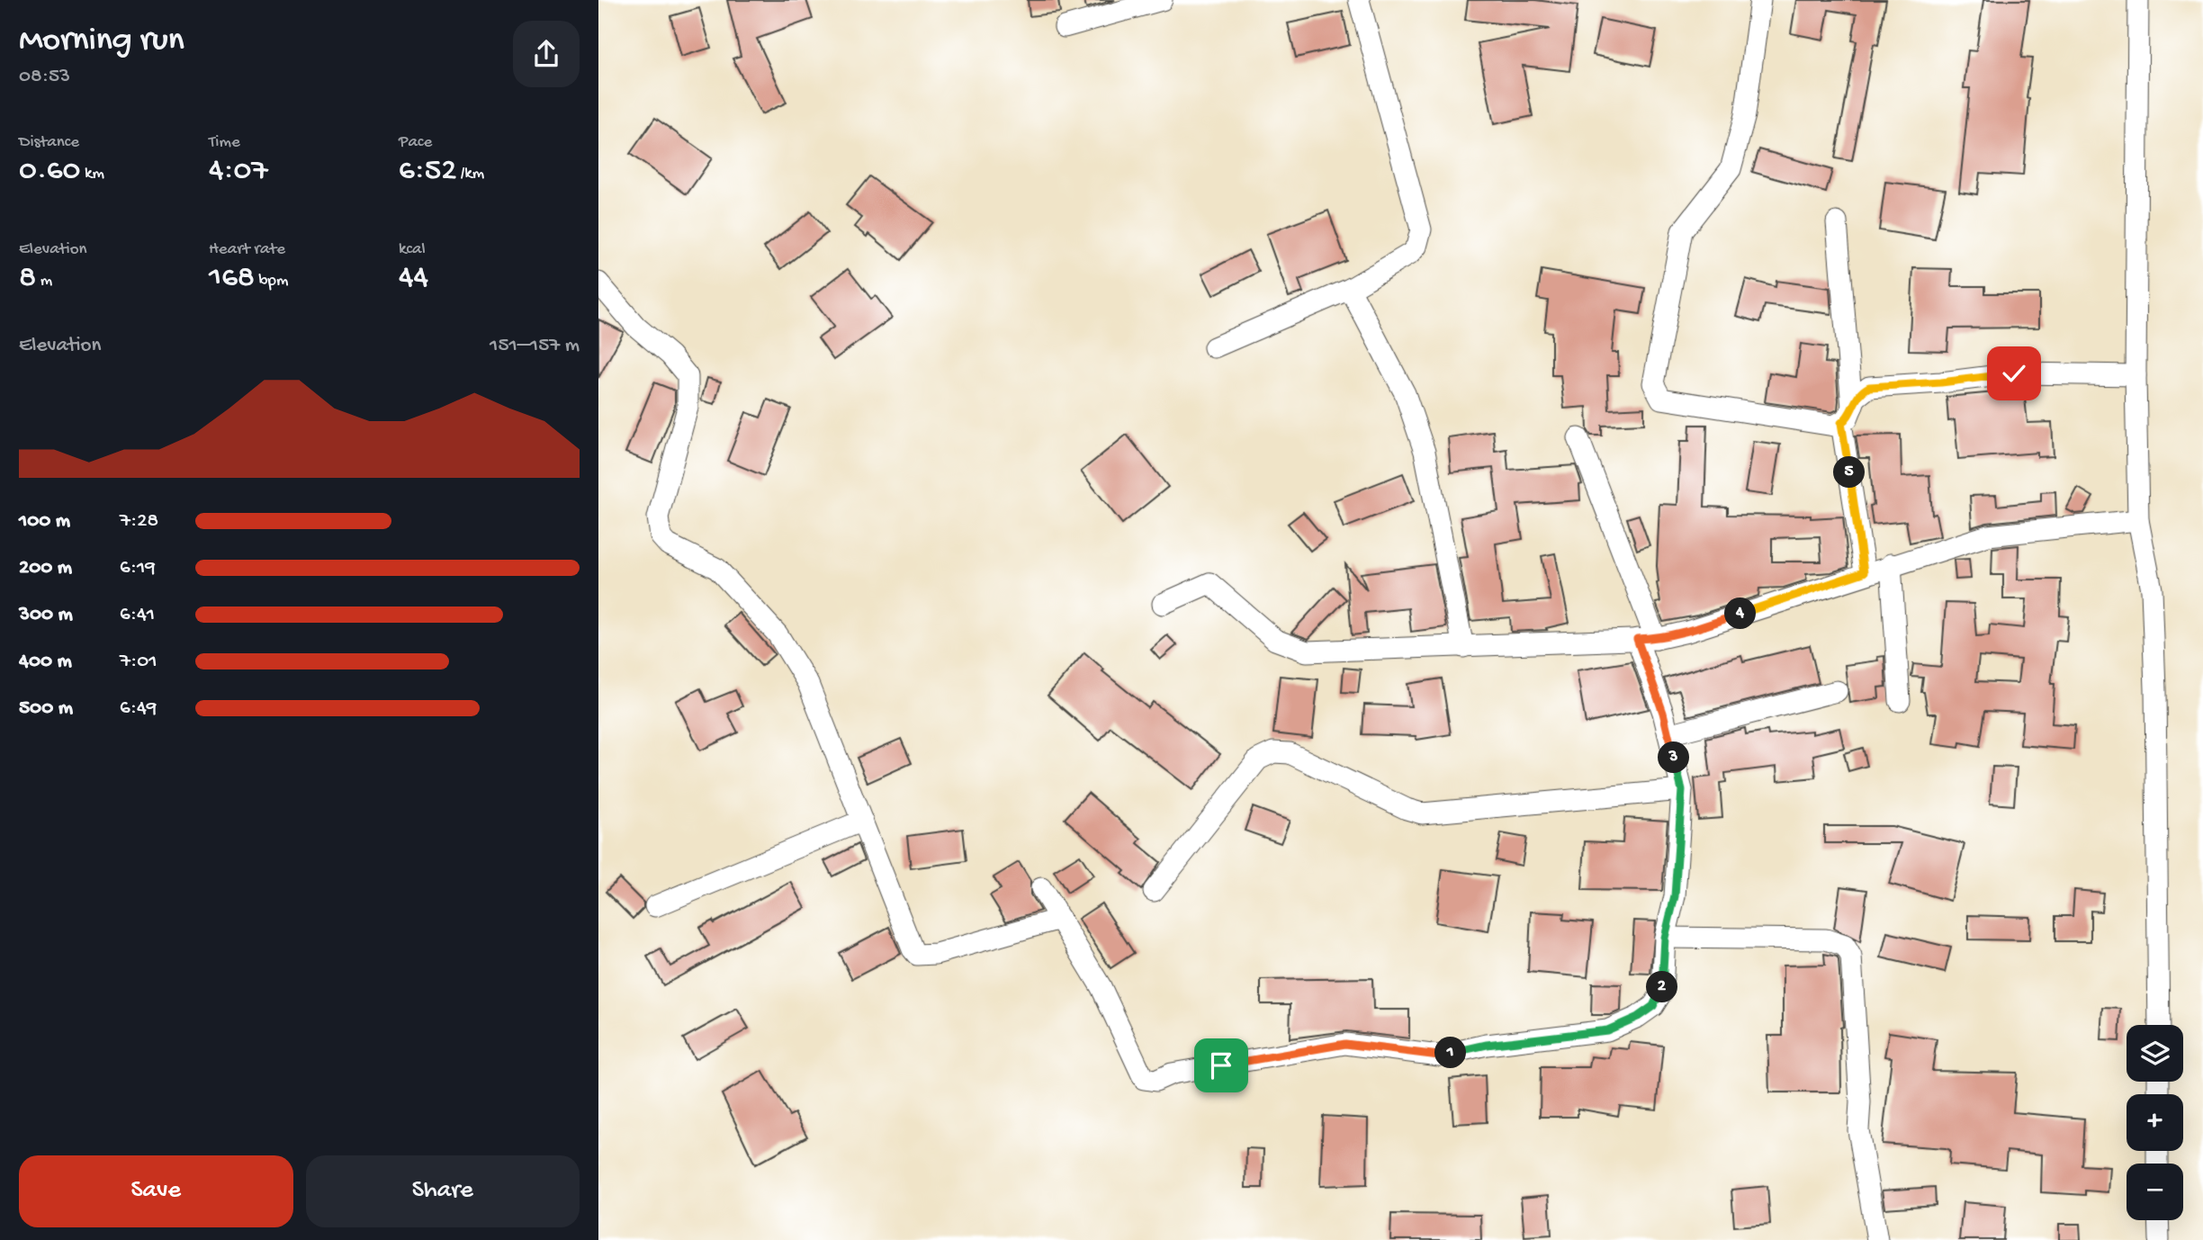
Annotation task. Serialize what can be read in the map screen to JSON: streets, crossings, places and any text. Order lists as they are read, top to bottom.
{
  "page": {
    "heading": ["Morning run", "08:53"],
    "stats": [
      ["Distance", "0.60 km"],
      ["Time", "4:07"],
      ["Pace", "6:52 /km"],
      ["Elevation", "8 m"],
      ["Heart rate", "168 bpm"],
      ["kcal", "44"]
    ],
    "chart": ["Elevation", "151–157 m"],
    "pins": [
      "5",
      "4",
      "3",
      "2",
      "1"
    ],
    "list": [
      {
        "name": "100 m",
        "note": "7:28"
      },
      {
        "name": "200 m",
        "note": "6:19"
      },
      {
        "name": "300 m",
        "note": "6:41"
      },
      {
        "name": "400 m",
        "note": "7:01"
      },
      {
        "name": "500 m",
        "note": "6:49"
      }
    ],
    "map_buttons": ["+", "−"],
    "buttons": ["Save", "Share"]
  }
}
